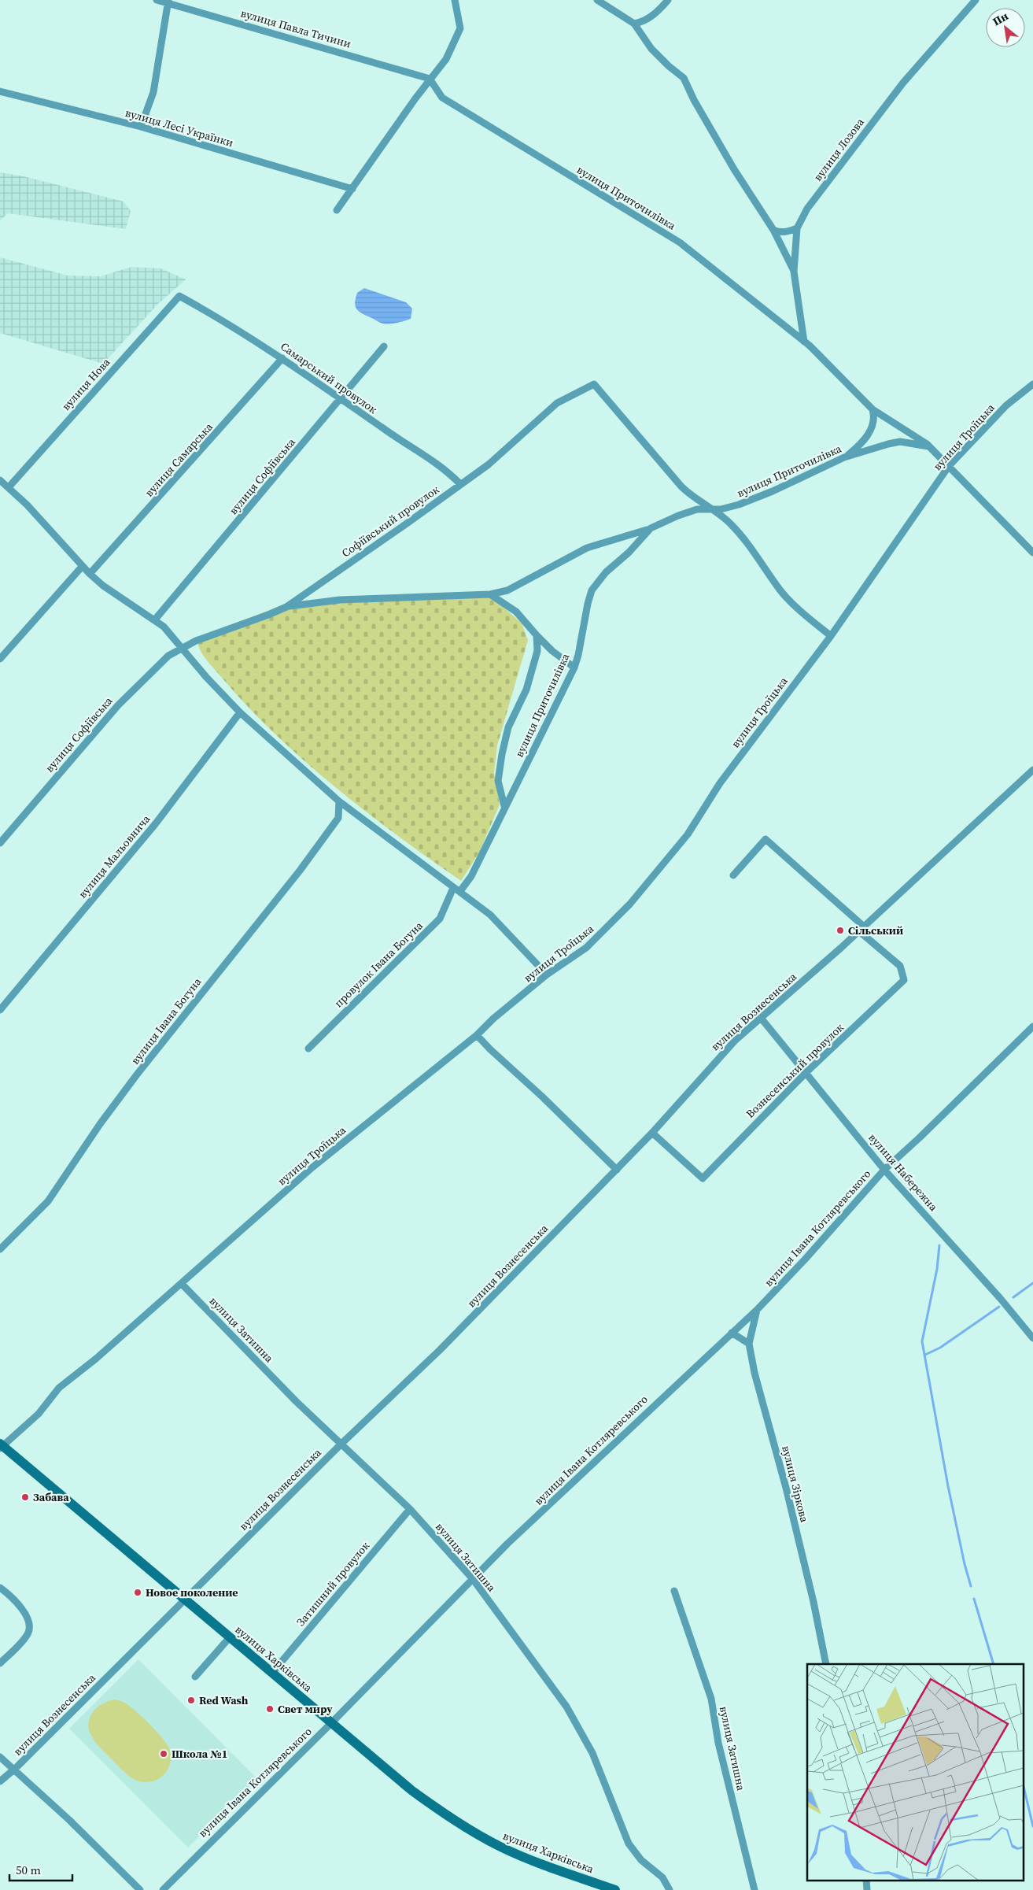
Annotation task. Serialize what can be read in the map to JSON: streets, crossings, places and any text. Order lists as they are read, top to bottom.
{
  "streets": {
    "street": [
      "вулиця Павла Тичини",
      "вулиця Лесі Українки",
      "вулиця Лозова",
      "вулиця Приточилівка",
      "Самарський провулок",
      "вулиця Нова",
      "вулиця Троїцька",
      "вулиця Самарська",
      "вулиця Софіївська",
      "Софіївський провулок",
      "вулиця Мальовнича",
      "провулок Івана Богуна",
      "вулиця Вознесенська",
      "вулиця Івана Богуна",
      "Вознесенський провулок",
      "вулиця Набережна",
      "вулиця Івана Котляревського",
      "вулиця Затишна",
      "вулиця Зіркова",
      "Затишний провулок",
      "вулиця Харківська"
    ]
  },
  "crossings": [
    ["вулиця Павла Тичини", "вулиця Приточилівка"],
    ["вулиця Лозова", "вулиця Приточилівка"],
    ["вулиця Приточилівка", "вулиця Троїцька"],
    ["вулиця Приточилівка", "Софіївський провулок"],
    ["вулиця Приточилівка", "провулок Івана Богуна"],
    ["Самарський провулок", "вулиця Нова"],
    ["Самарський провулок", "вулиця Самарська"],
    ["Самарський провулок", "вулиця Софіївська"],
    ["Самарський провулок", "Софіївський провулок"],
    ["вулиця Троїцька", "вулиця Затишна"],
    ["вулиця Троїцька", "вулиця Харківська"],
    ["вулиця Софіївська", "Софіївський провулок"],
    ["вулиця Вознесенська", "Вознесенський провулок"],
    ["вулиця Вознесенська", "вулиця Набережна"],
    ["вулиця Вознесенська", "вулиця Затишна"],
    ["вулиця Вознесенська", "вулиця Харківська"],
    ["Вознесенський провулок", "вулиця Набережна"],
    ["вулиця Набережна", "вулиця Івана Котляревського"],
    ["вулиця Івана Котляревського", "вулиця Затишна"],
    ["вулиця Івана Котляревського", "вулиця Зіркова"],
    ["вулиця Івана Котляревського", "вулиця Харківська"],
    ["вулиця Затишна", "Затишний провулок"],
    ["Затишний провулок", "вулиця Харківська"]
  ],
  "places": [
    "Сільський",
    "Забава",
    "Новое поколение",
    "Red Wash",
    "Свет миру",
    "Школа №1"
  ],
  "scale_bar": "50 m",
  "north": "top left"
}
